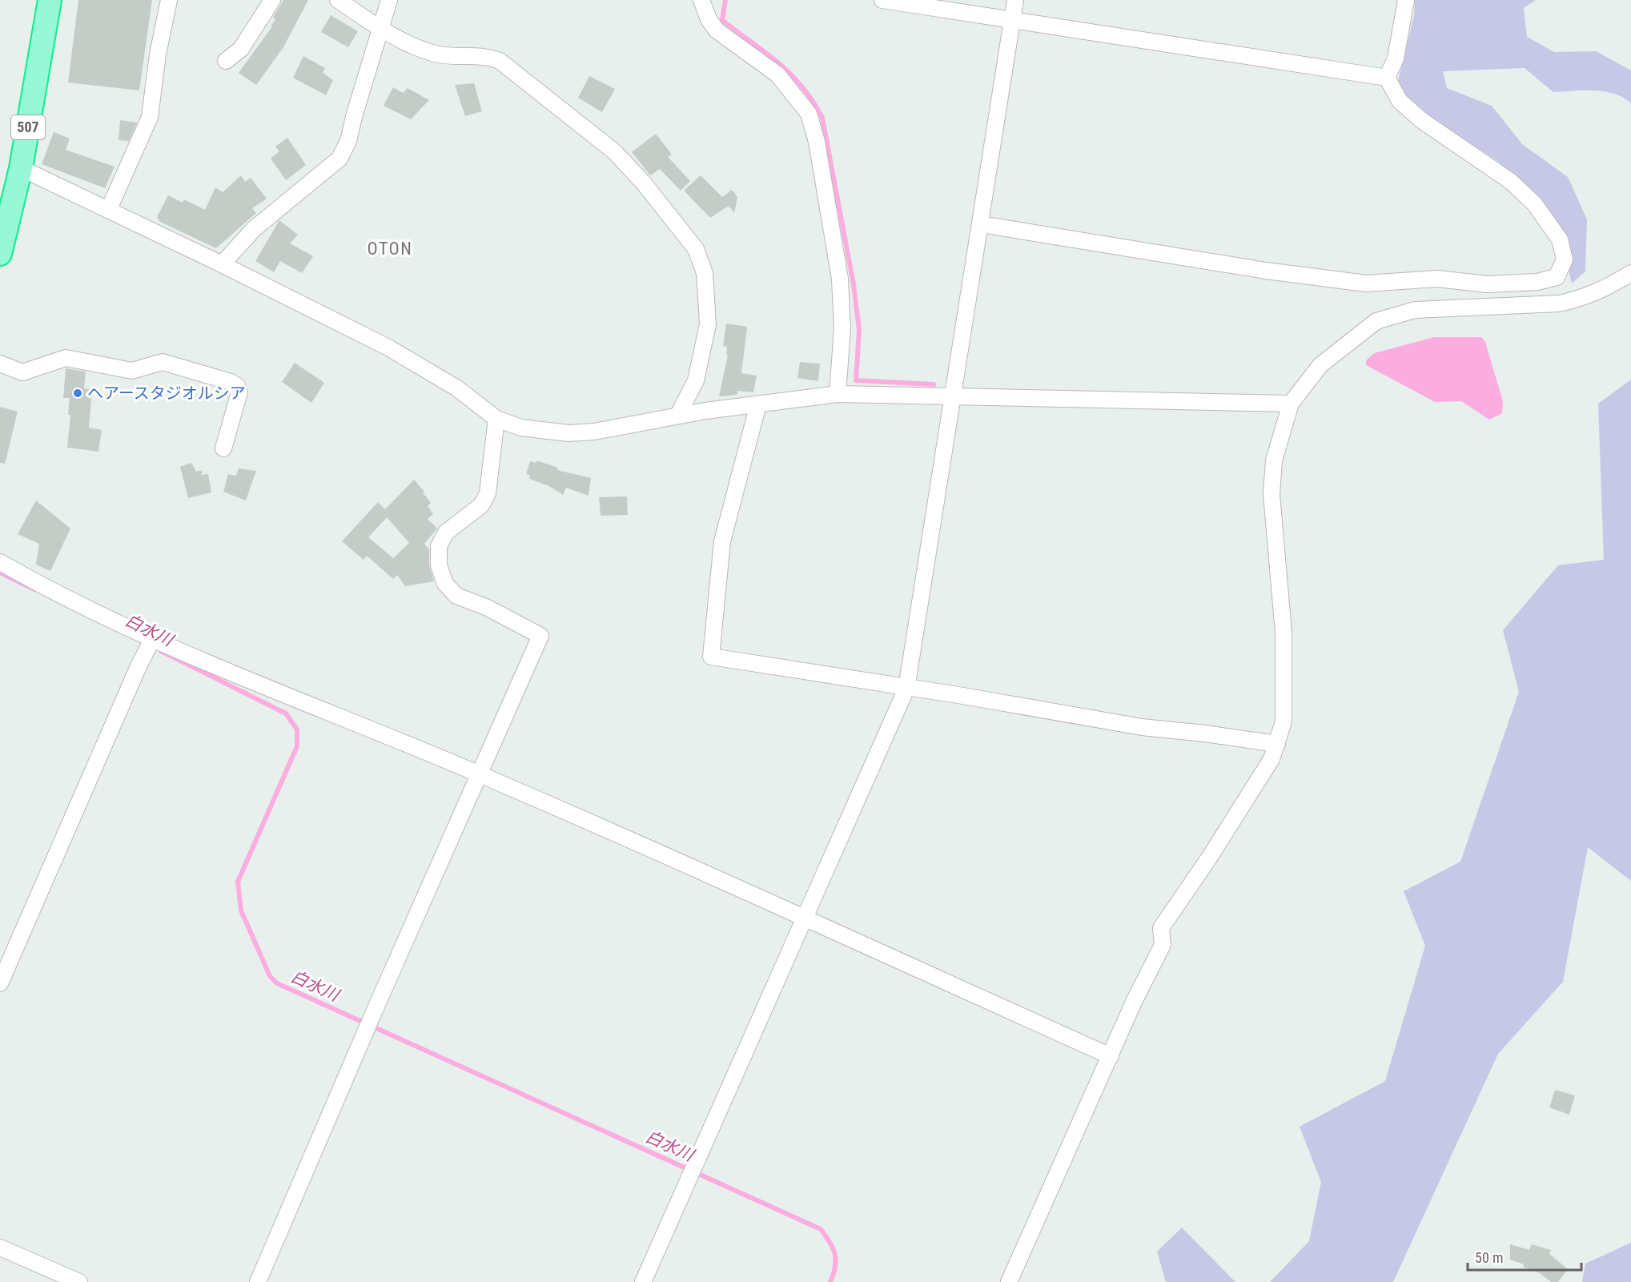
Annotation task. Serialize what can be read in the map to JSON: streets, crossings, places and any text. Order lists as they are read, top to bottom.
{
  "streets": {
    "highway": ["507"]
  },
  "districts": ["OTON"],
  "water": ["白水川"],
  "places": ["ヘアースタジオルシア"],
  "scale_bar": "50 m"
}
